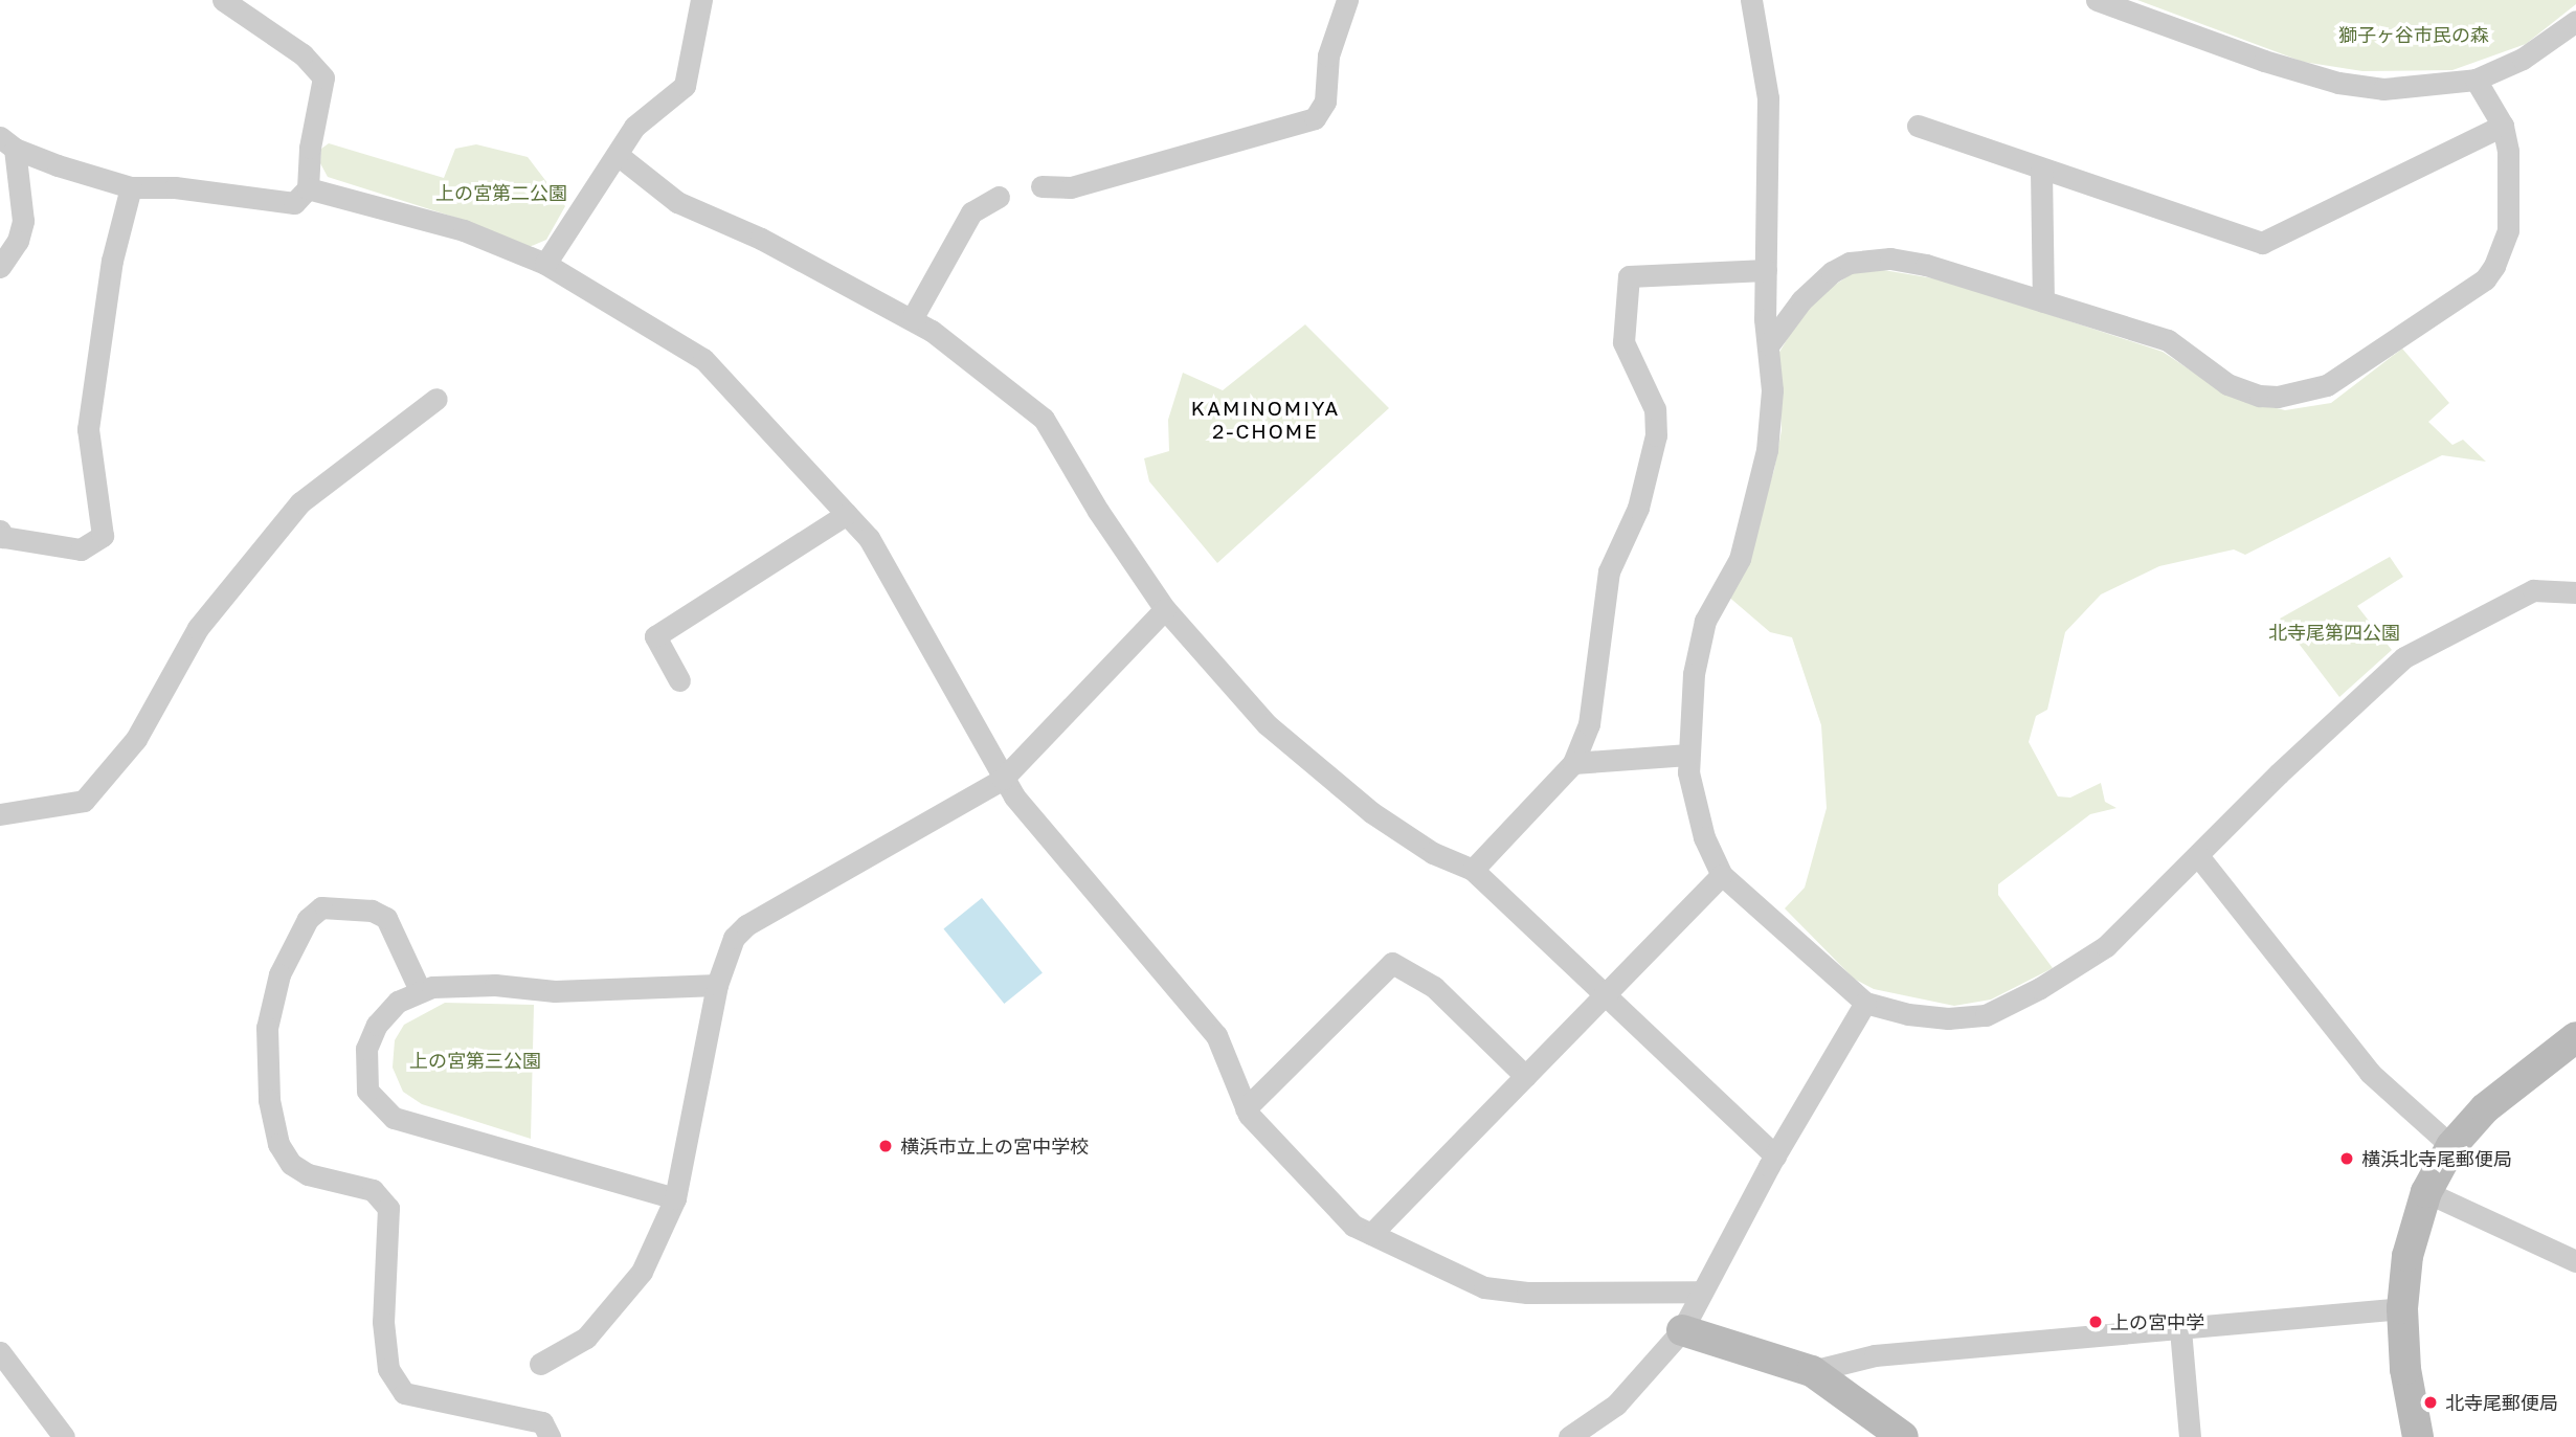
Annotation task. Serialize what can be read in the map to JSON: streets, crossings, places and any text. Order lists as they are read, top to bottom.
{
  "districts": ["KAMINOMIYA 2-CHOME"],
  "parks": [
    "獅子ヶ谷市民の森",
    "上の宮第二公園",
    "北寺尾第四公園",
    "上の宮第三公園"
  ],
  "places": [
    "横浜市立上の宮中学校",
    "横浜北寺尾郵便局",
    "上の宮中学",
    "北寺尾郵便局"
  ]
}
